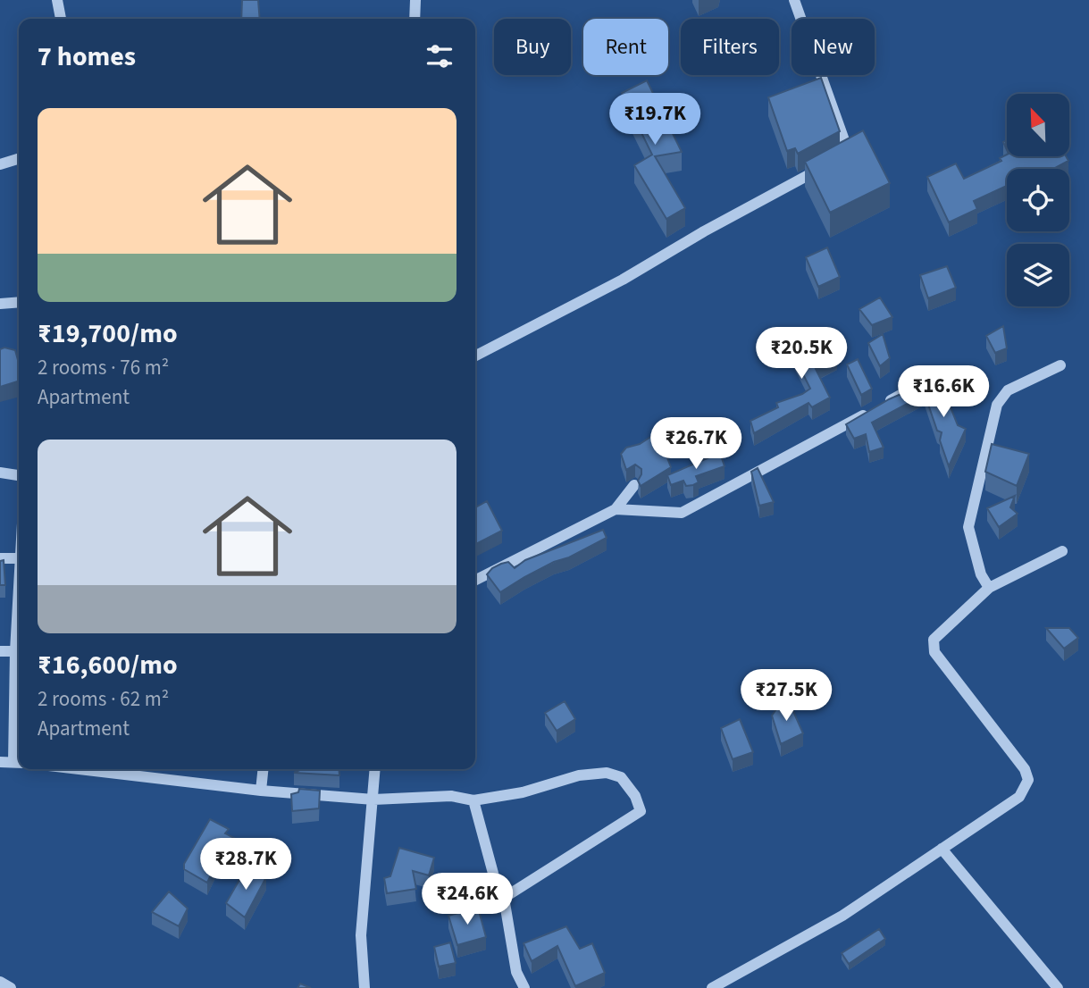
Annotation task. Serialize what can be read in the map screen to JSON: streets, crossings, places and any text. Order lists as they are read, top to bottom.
{
  "north": "top left",
  "page": {
    "chip": [
      "Buy",
      "Rent",
      "Filters",
      "New"
    ],
    "heading": "7 homes",
    "price": [
      "₹19.7K",
      "₹20.5K",
      "₹16.6K",
      "₹26.7K",
      "₹27.5K",
      "₹28.7K",
      "₹24.6K"
    ],
    "list": [
      {
        "name": "₹19,700/mo",
        "note": "2 rooms · 76 m² · Apartment"
      },
      {
        "name": "₹16,600/mo",
        "note": "2 rooms · 62 m² · Apartment"
      }
    ]
  }
}
